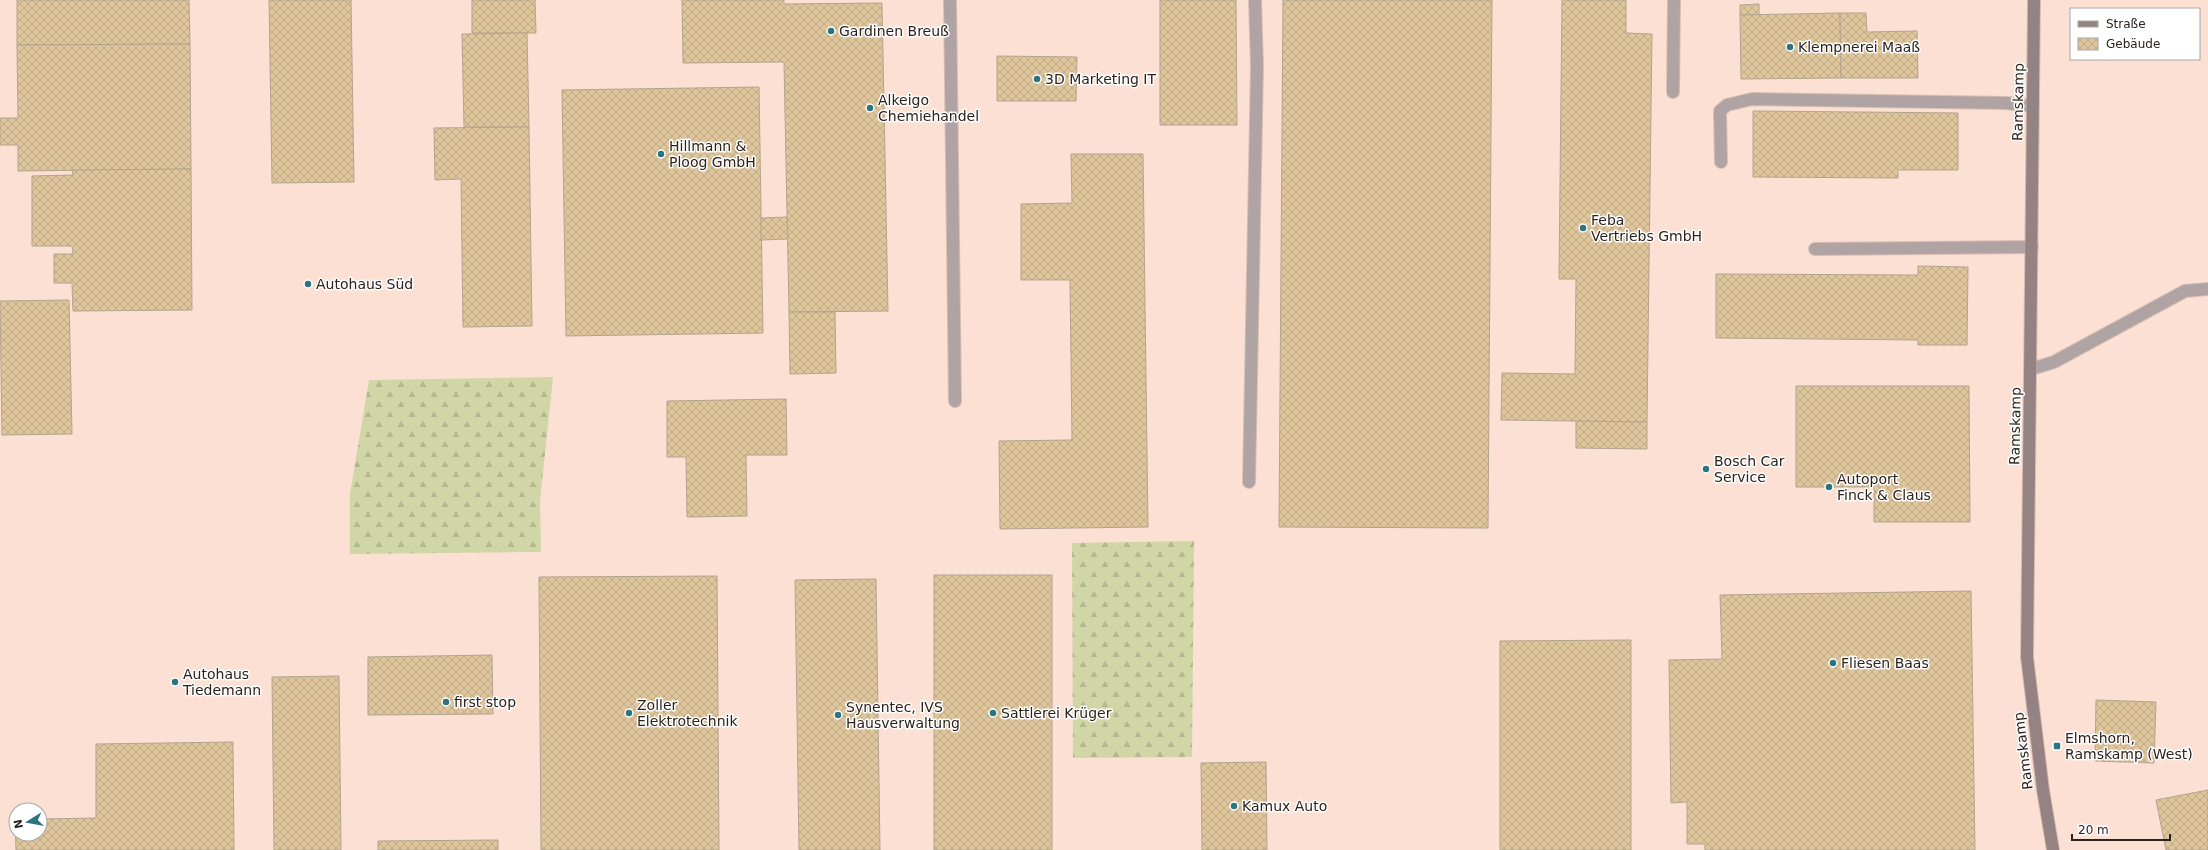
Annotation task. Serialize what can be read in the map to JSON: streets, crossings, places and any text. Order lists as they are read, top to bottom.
{
  "streets": {
    "street": ["Ramskamp"]
  },
  "places": {
    "other": [
      "Gardinen Breuß",
      "Klempnerei Maaß",
      "3D Marketing IT",
      "Alkeigo Chemiehandel",
      "Hillmann & Ploog GmbH",
      "Feba Vertriebs GmbH",
      "Autohaus Süd",
      "Bosch Car Service",
      "Autoport Finck & Claus",
      "Fliesen Baas",
      "Autohaus Tiedemann",
      "first stop",
      "Zoller Elektrotechnik",
      "Sattlerei Krüger",
      "Synentec, IVS Hausverwaltung",
      "Kamux Auto"
    ],
    "transit": ["Elmshorn, Ramskamp (West)"]
  },
  "legend": ["Straße", "Gebäude"],
  "scale_bar": "20 m",
  "north": "left"
}
